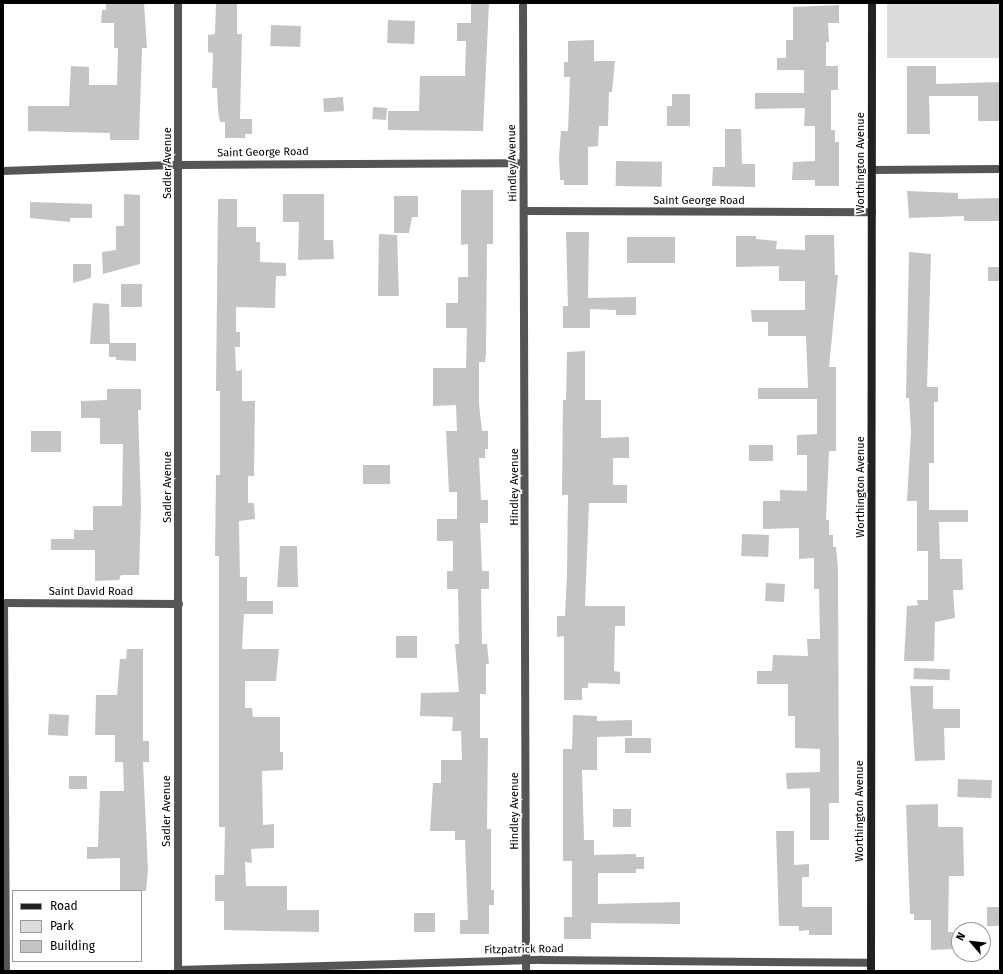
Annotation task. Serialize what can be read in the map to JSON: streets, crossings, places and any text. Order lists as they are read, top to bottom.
{
  "streets": {
    "street": [
      "Saint George Road",
      "Sadler Avenue",
      "Hindley Avenue",
      "Worthington Avenue",
      "Saint David Road",
      "Fitzpatrick Road"
    ]
  },
  "crossings": [
    ["Saint George Road", "Sadler Avenue"],
    ["Saint George Road", "Hindley Avenue"],
    ["Saint George Road", "Worthington Avenue"],
    ["Sadler Avenue", "Saint David Road"],
    ["Sadler Avenue", "Fitzpatrick Road"],
    ["Hindley Avenue", "Fitzpatrick Road"],
    ["Worthington Avenue", "Fitzpatrick Road"]
  ],
  "legend": ["Road", "Park", "Building"],
  "north": "top left"
}
